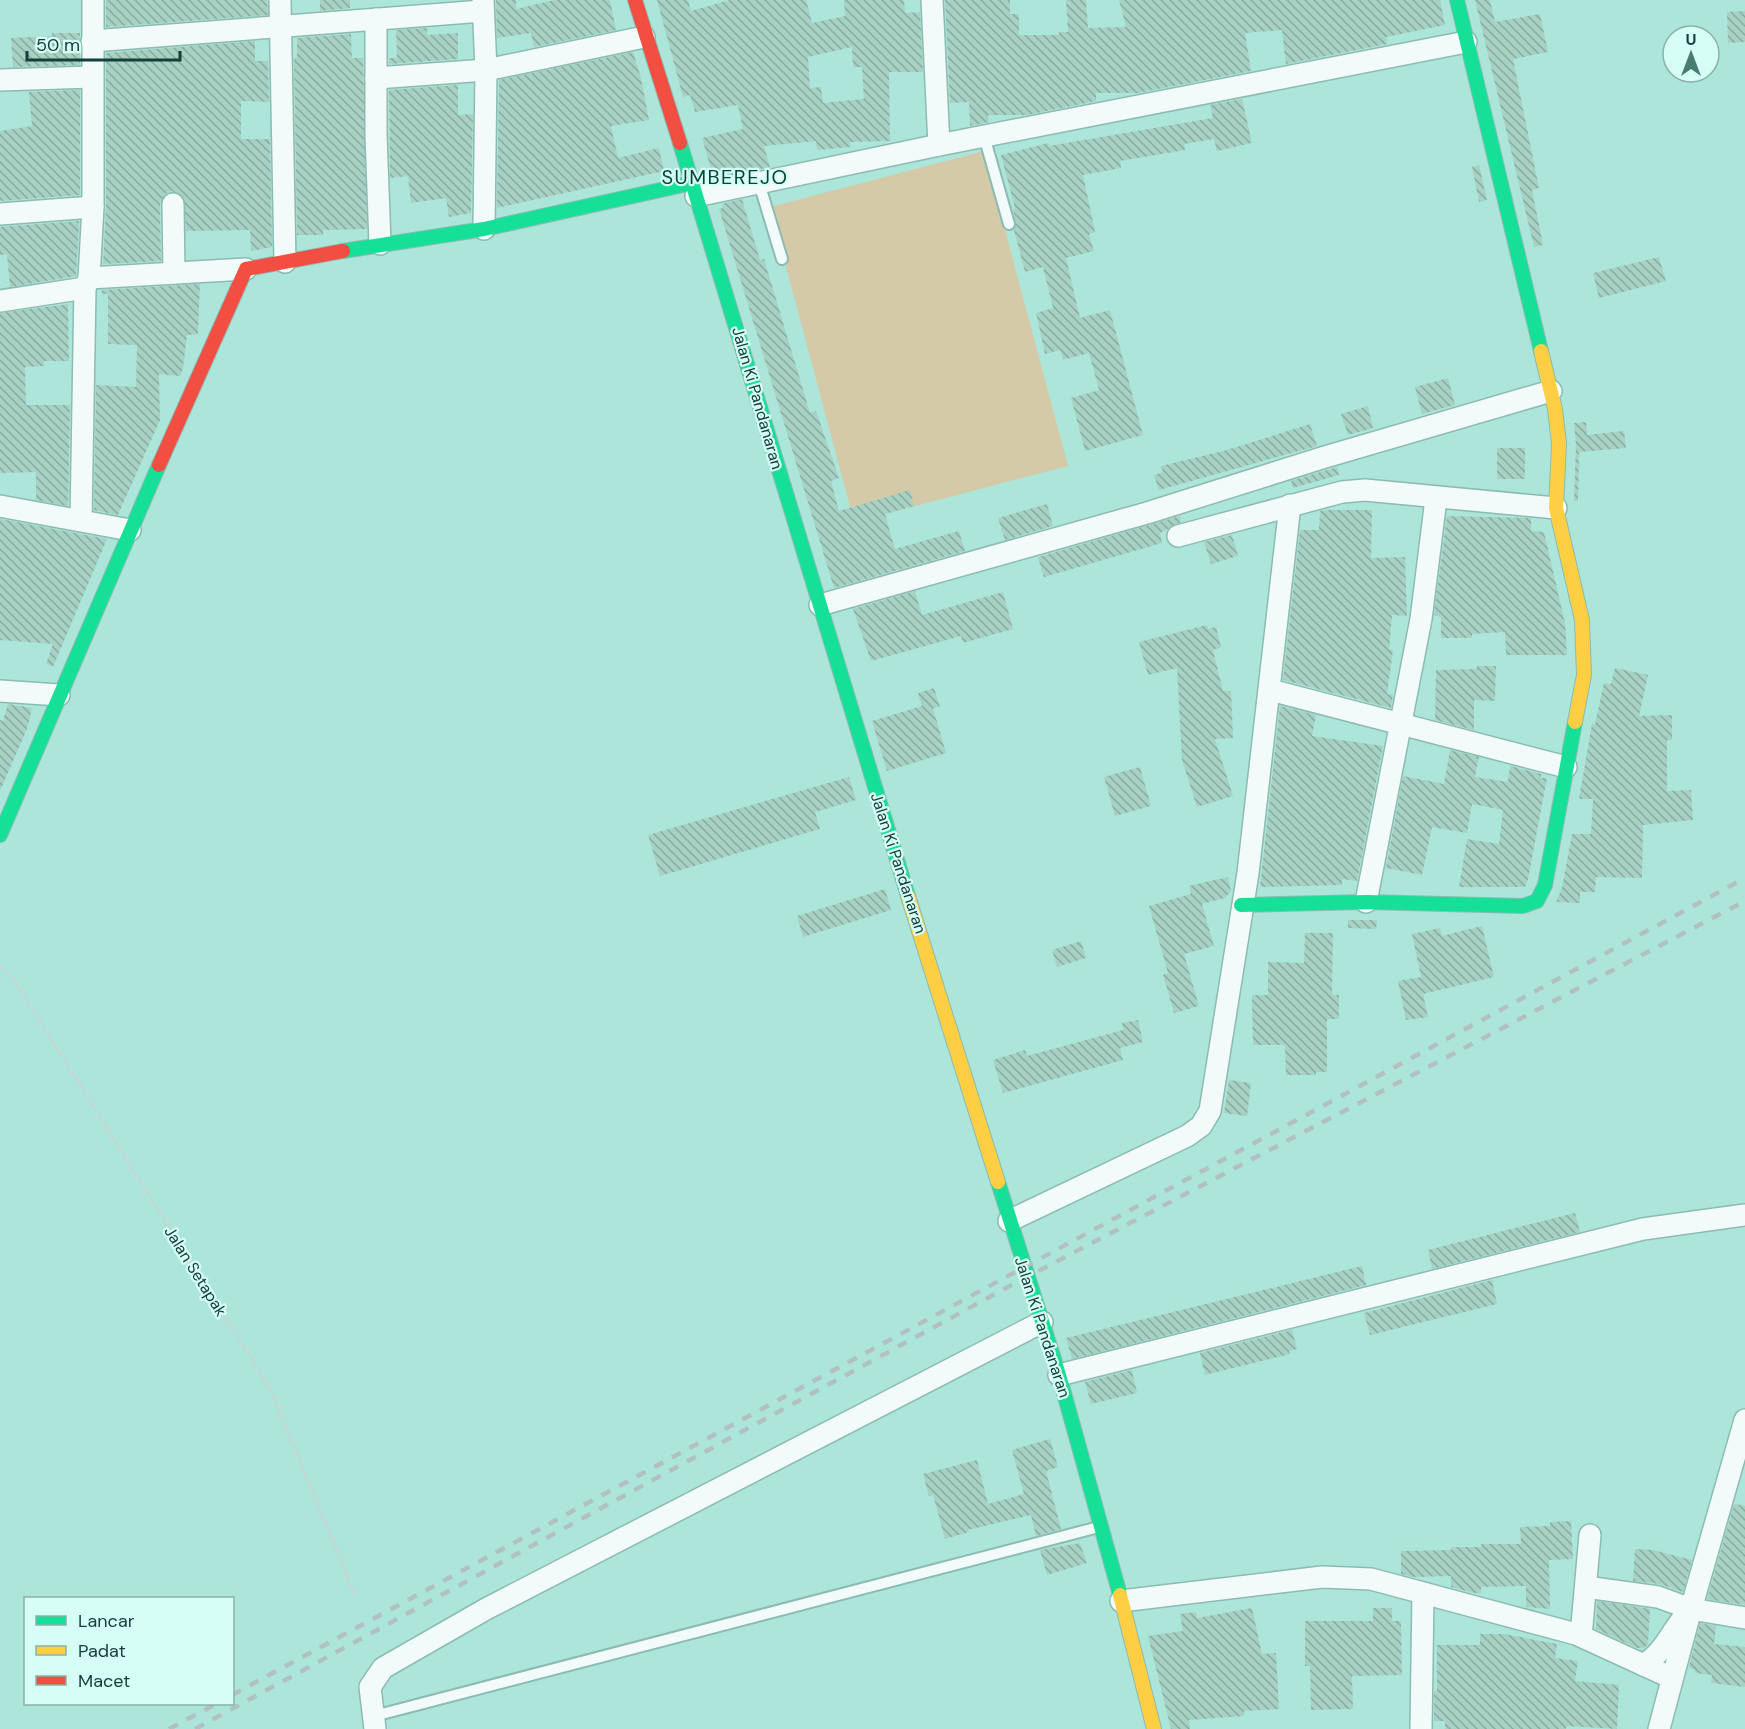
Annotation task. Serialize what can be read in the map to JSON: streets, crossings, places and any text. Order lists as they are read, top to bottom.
{
  "streets": {
    "street": ["Jalan Ki Pandanaran"],
    "path": ["Jalan Setapak"]
  },
  "districts": ["SUMBEREJO"],
  "legend": ["Lancar", "Padat", "Macet"],
  "scale_bar": "50 m",
  "north": "top"
}
